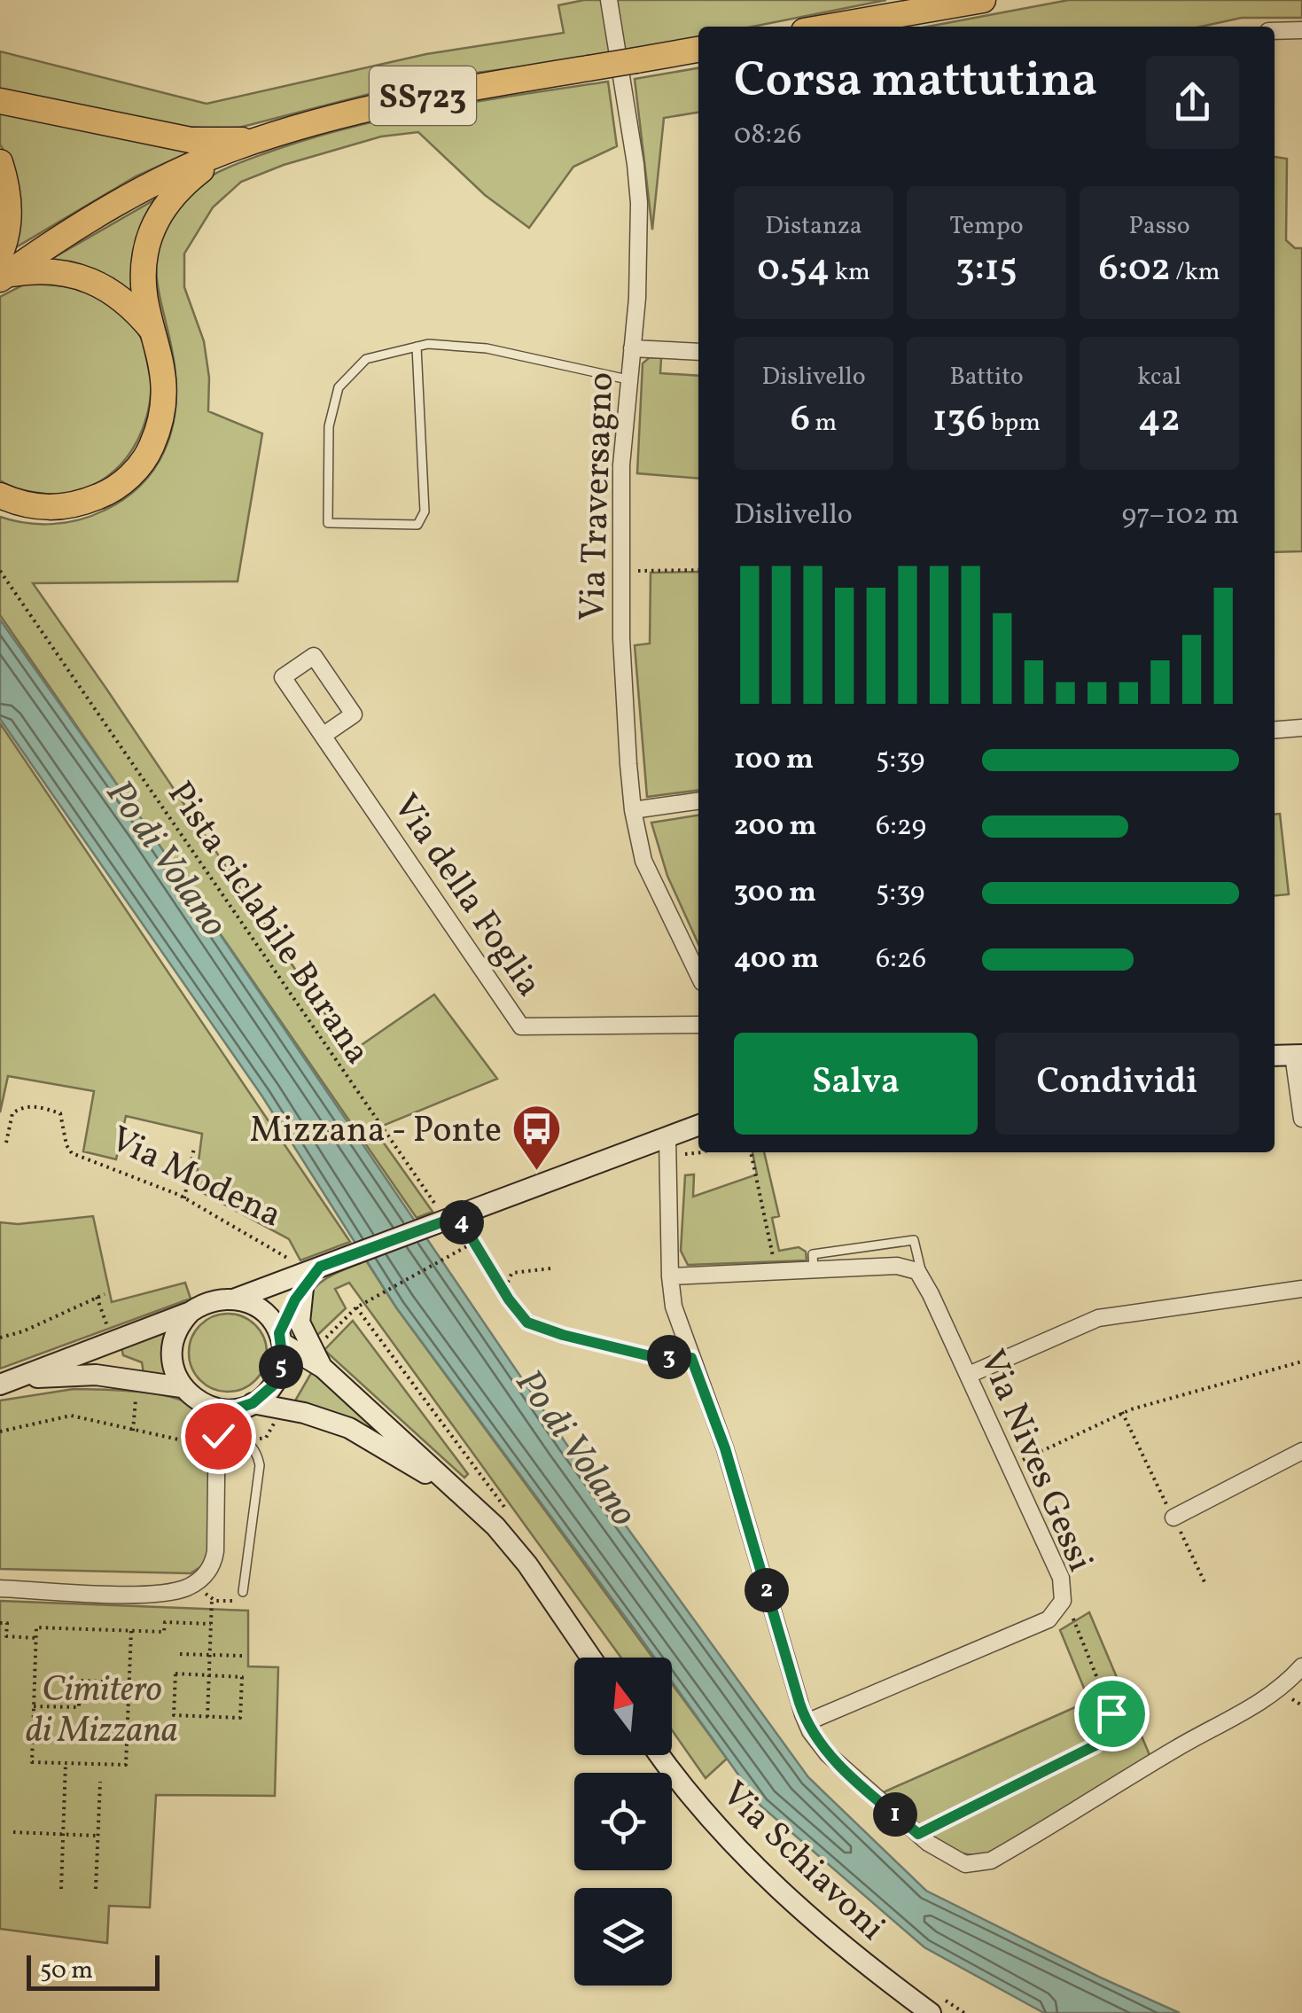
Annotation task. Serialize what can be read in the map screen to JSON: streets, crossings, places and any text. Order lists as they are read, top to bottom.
{
  "streets": {
    "main road": ["SS723", "Via Modena", "Via Schiavoni"],
    "street": ["Via Traversagno", "Via della Foglia", "Via Nives Gessi"],
    "path": ["Pista ciclabile Burana"]
  },
  "crossings": [
    ["Pista ciclabile Burana", "Via Modena"]
  ],
  "water": ["Po di Volano"],
  "parks": ["Cimitero di Mizzana"],
  "places": {
    "bus stop": ["Mizzana - Ponte"]
  },
  "scale_bar": "50 m",
  "north": "top",
  "page": {
    "heading": ["Corsa mattutina", "08:26"],
    "stats": [
      ["Distanza", "0.54 km"],
      ["Tempo", "3:15"],
      ["Passo", "6:02 /km"],
      ["Dislivello", "6 m"],
      ["Battito", "136 bpm"],
      ["kcal", "42"]
    ],
    "chart": ["Dislivello", "97–102 m"],
    "list": [
      {
        "name": "100 m",
        "note": "5:39"
      },
      {
        "name": "200 m",
        "note": "6:29"
      },
      {
        "name": "300 m",
        "note": "5:39"
      },
      {
        "name": "400 m",
        "note": "6:26"
      }
    ],
    "buttons": ["Salva", "Condividi"],
    "pins": [
      "4",
      "3",
      "5",
      "2",
      "1"
    ],
    "scale": "50 m"
  }
}
